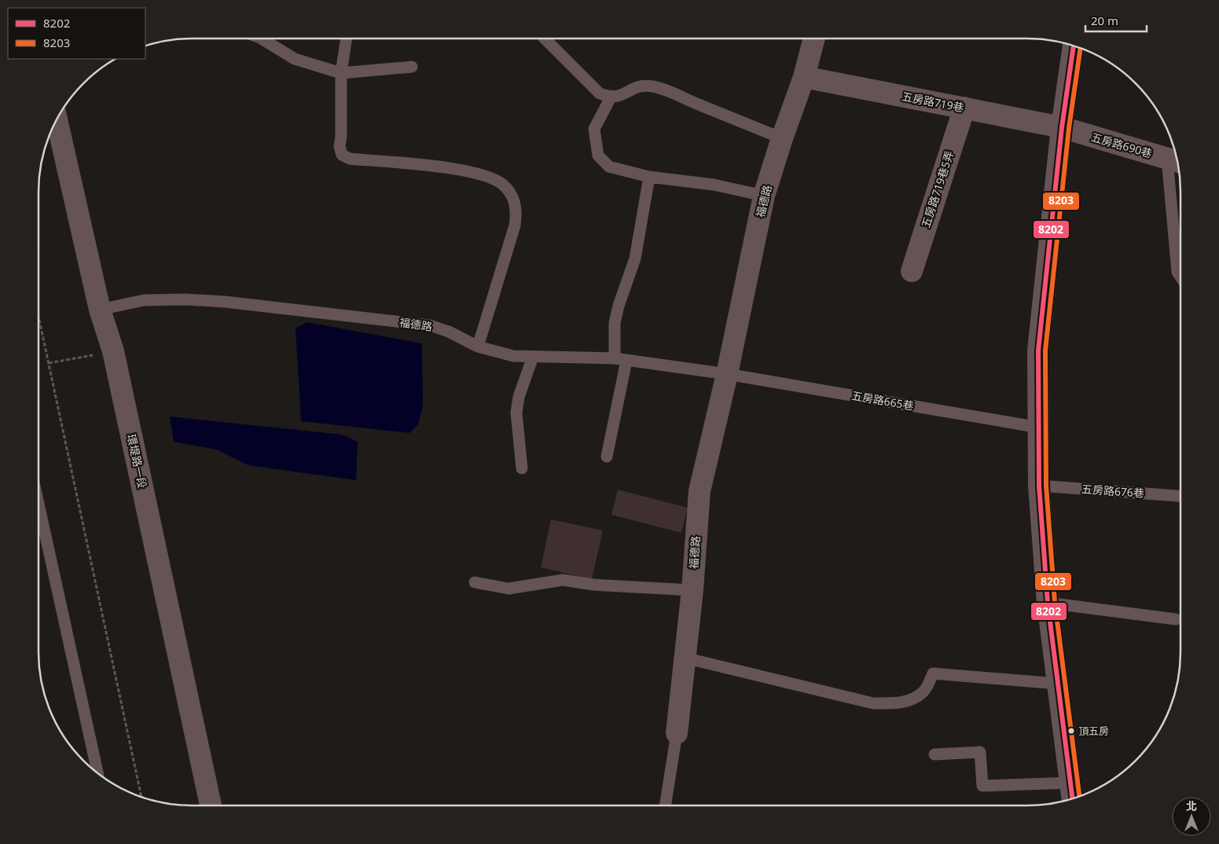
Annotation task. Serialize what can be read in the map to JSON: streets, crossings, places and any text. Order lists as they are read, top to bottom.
{
  "streets": {
    "street": [
      "五房路719巷",
      "五房路690巷",
      "五房路719巷5弄",
      "福德路",
      "環堤路一段"
    ],
    "lane": ["五房路665巷", "五房路676巷"]
  },
  "crossings": [
    ["五房路719巷", "五房路690巷"],
    ["五房路719巷", "五房路719巷5弄"],
    ["五房路719巷", "福德路"],
    ["福德路", "五房路665巷"],
    ["福德路", "環堤路一段"]
  ],
  "places": ["頂五房"],
  "lines": ["transit line 8202", "transit line 8203"],
  "legend": ["8202", "8203"],
  "scale_bar": "20 m",
  "north": "top"
}
